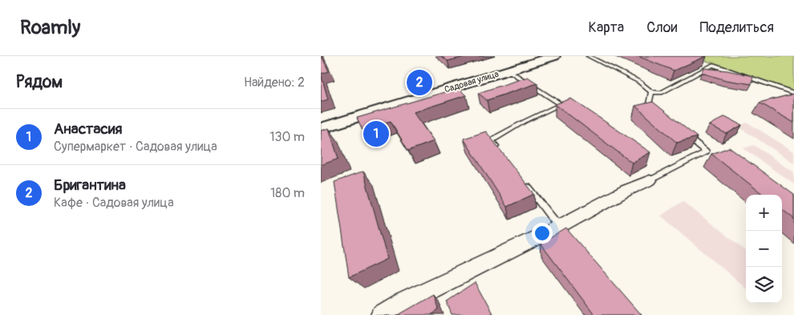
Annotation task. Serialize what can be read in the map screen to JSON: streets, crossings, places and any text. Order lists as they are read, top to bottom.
{
  "streets": {
    "street": ["Садовая улица"]
  },
  "page": {
    "header": "Roamly",
    "nav": ["Карта", "Слои", "Поделиться"],
    "heading": ["Рядом", "Найдено: 2"],
    "pins": ["2", "1"],
    "list": [
      {
        "mark": "1",
        "name": "Анастасия",
        "note": "Супермаркет · Садовая улица",
        "value": "130 m"
      },
      {
        "mark": "2",
        "name": "Бригантина",
        "note": "Кафе · Садовая улица",
        "value": "180 m"
      }
    ],
    "map_buttons": ["+", "−"]
  }
}
